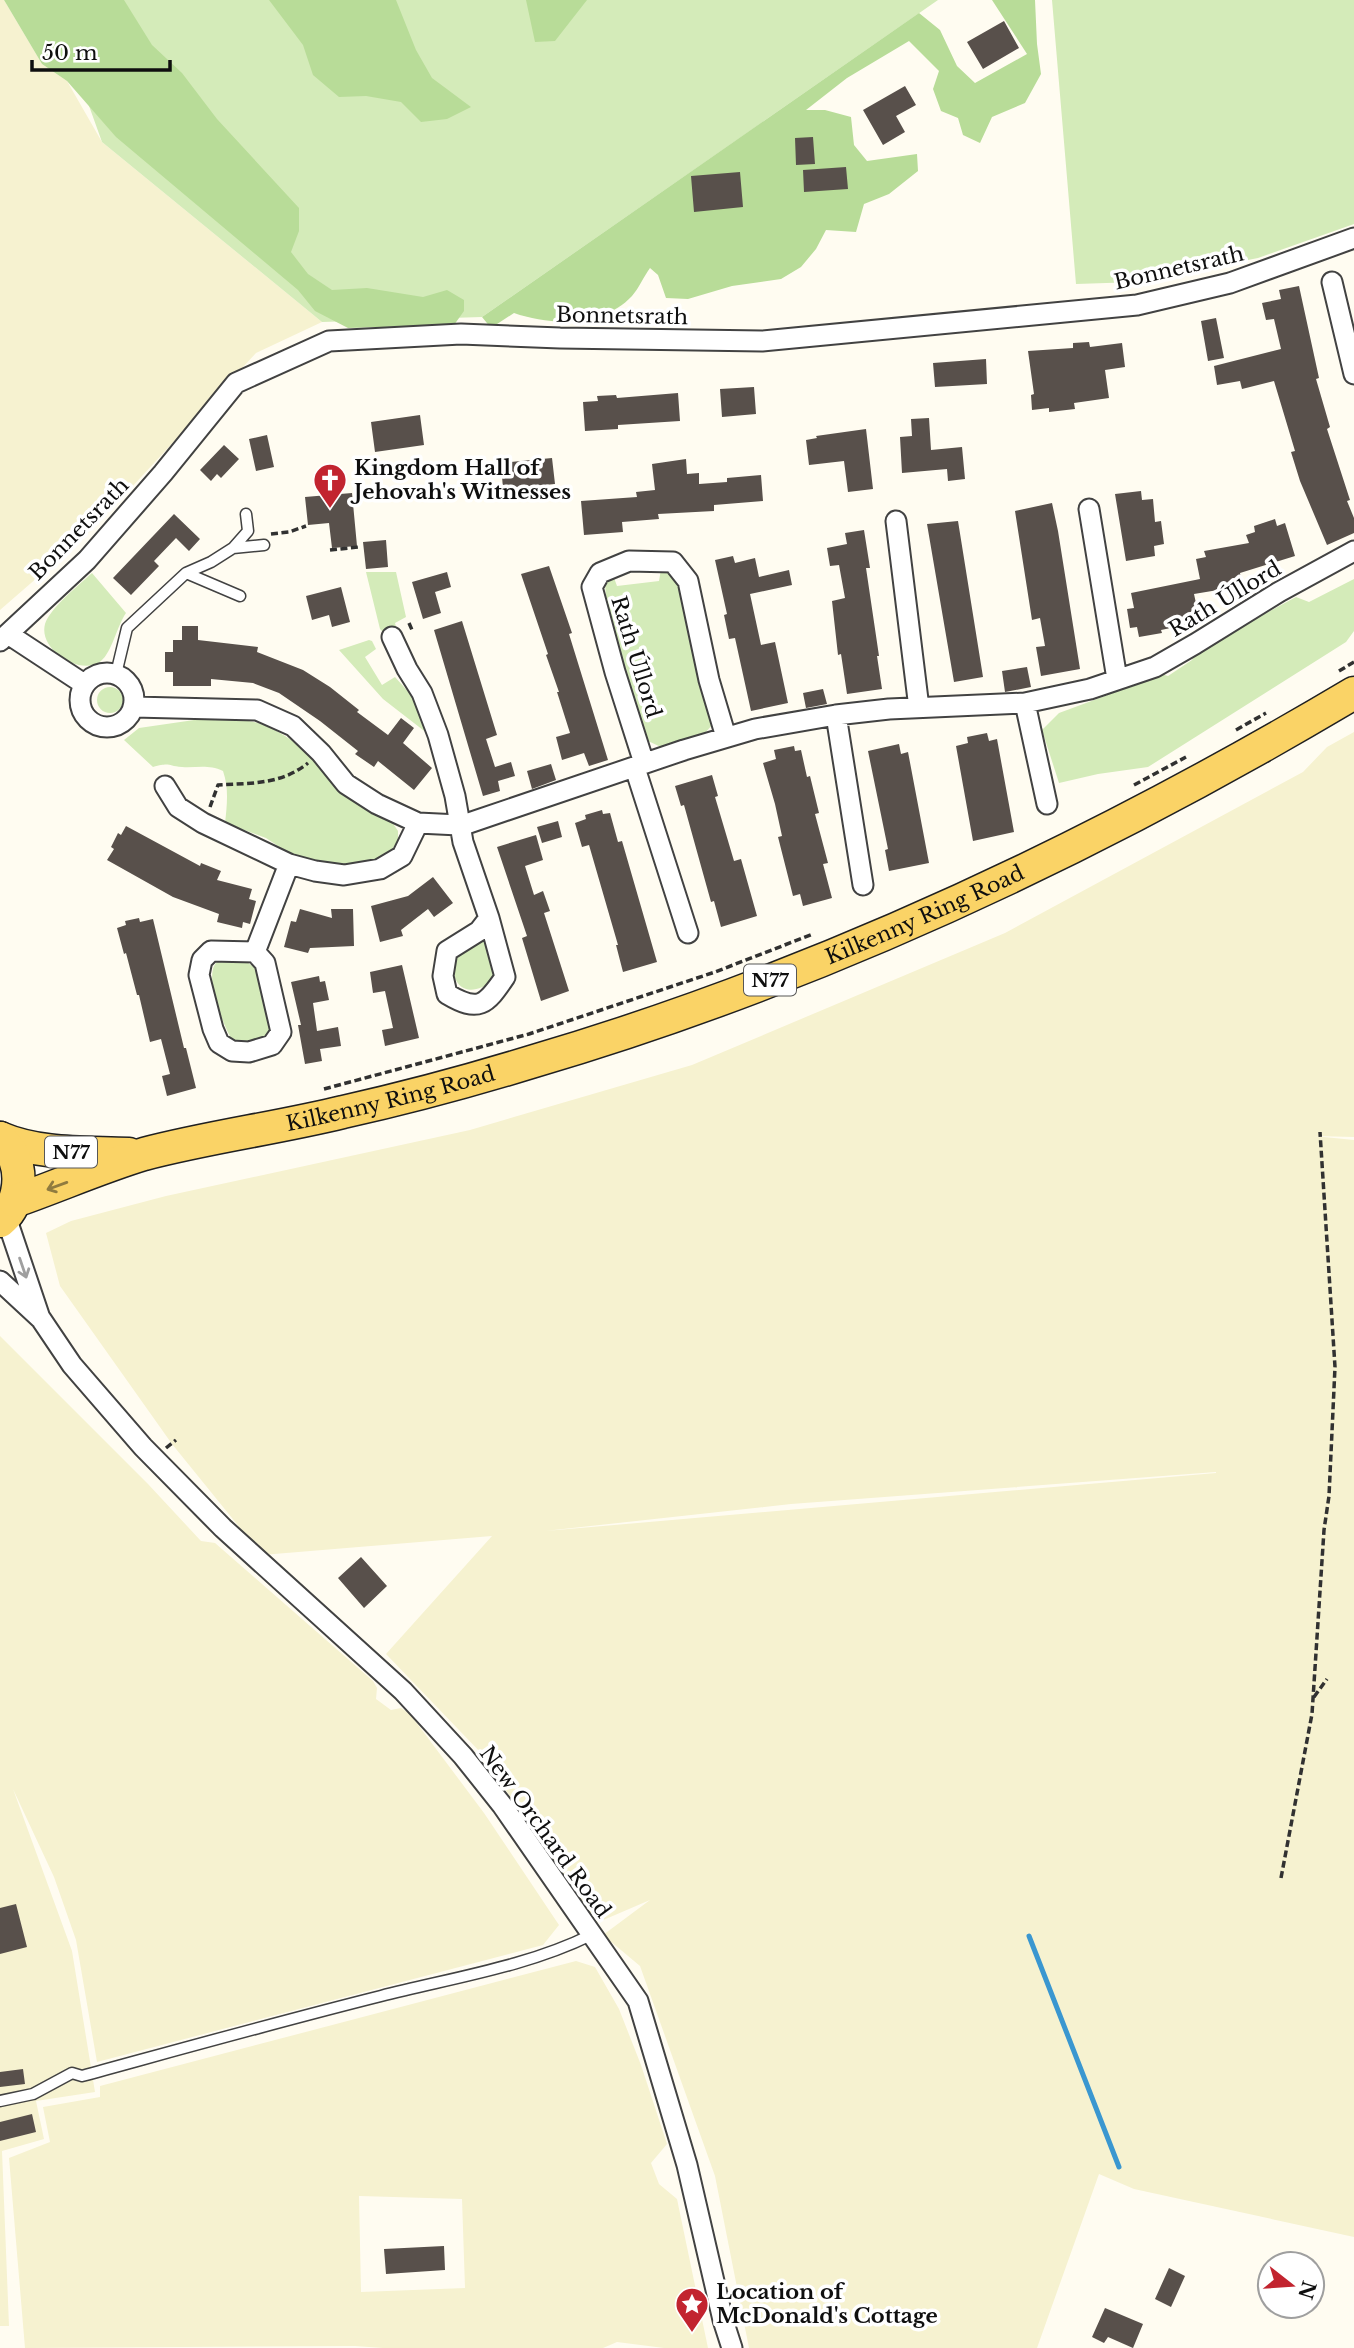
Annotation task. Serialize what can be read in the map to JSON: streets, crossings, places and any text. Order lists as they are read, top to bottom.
{
  "streets": {
    "main road": ["Kilkenny Ring Road", "N77"],
    "street": ["Bonnetsrath", "Rath Úllord", "New Orchard Road"]
  },
  "crossings": [
    ["Kilkenny Ring Road", "N77"],
    ["Kilkenny Ring Road", "New Orchard Road"],
    ["N77", "New Orchard Road"]
  ],
  "places": {
    "church": ["Kingdom Hall of Jehovah's Witnesses"],
    "place": ["Location of McDonald's Cottage"]
  },
  "scale_bar": "50 m",
  "north": "right"
}
